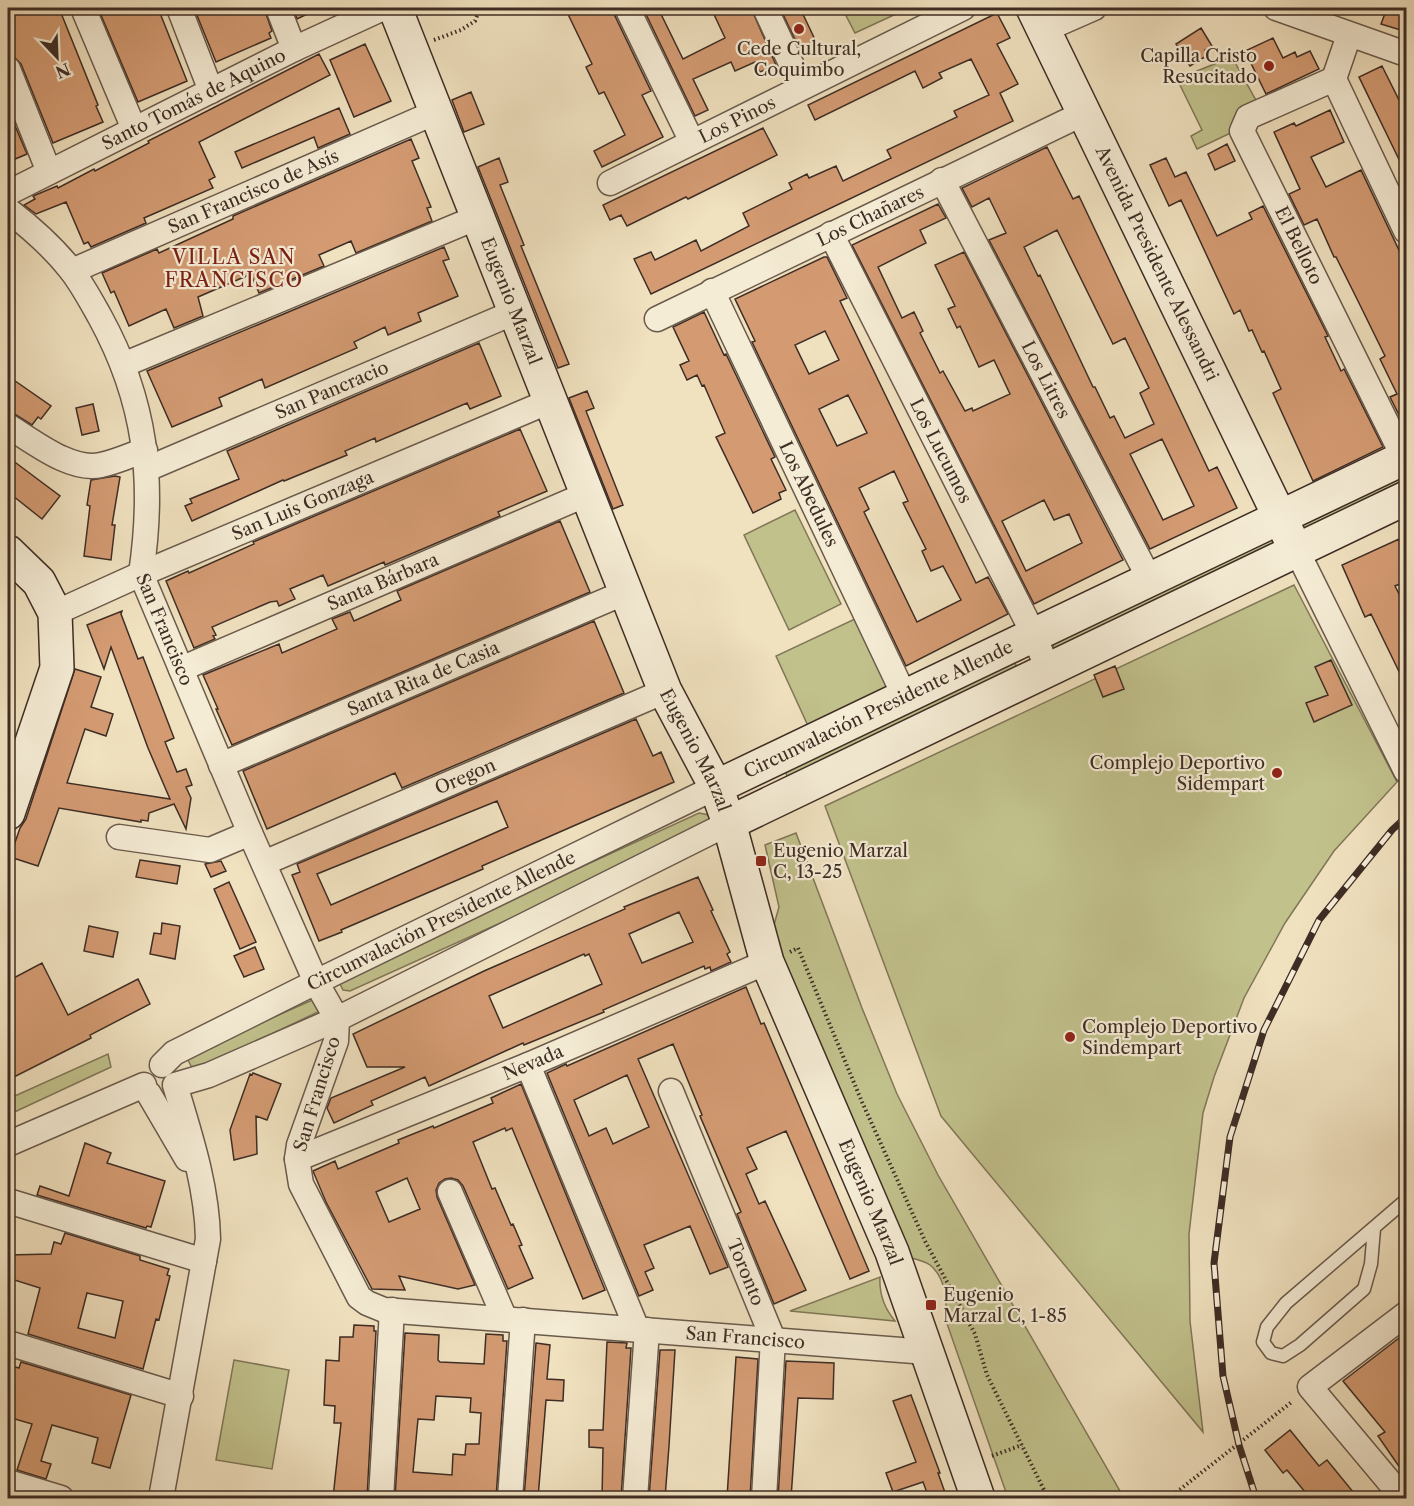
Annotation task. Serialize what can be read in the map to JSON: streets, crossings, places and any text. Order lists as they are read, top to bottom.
{
  "streets": {
    "main road": ["Avenida Presidente Alessandri", "Eugenio Marzal", "Circunvalación Presidente Allende"],
    "street": [
      "Santo Tomás de Aquino",
      "Los Pinos",
      "San Francisco de Asís",
      "Los Chañares",
      "El Belloto",
      "Los Litres",
      "San Pancracio",
      "Los Lucumos",
      "Los Abedules",
      "San Luis Gonzaga",
      "Santa Bárbara",
      "San Francisco",
      "Santa Rita de Casia",
      "Oregon",
      "Nevada",
      "Toronto"
    ]
  },
  "crossings": [
    ["San Francisco de Asís", "Eugenio Marzal"],
    ["San Francisco de Asís", "San Francisco"],
    ["Los Chañares", "Avenida Presidente Alessandri"],
    ["Los Chañares", "Los Litres"],
    ["Los Chañares", "Los Lucumos"],
    ["Los Chañares", "Los Abedules"],
    ["El Belloto", "Circunvalación Presidente Allende"],
    ["Avenida Presidente Alessandri", "Circunvalación Presidente Allende"],
    ["Eugenio Marzal", "San Pancracio"],
    ["Eugenio Marzal", "San Luis Gonzaga"],
    ["Eugenio Marzal", "Santa Bárbara"],
    ["Eugenio Marzal", "San Francisco"],
    ["Eugenio Marzal", "Santa Rita de Casia"],
    ["Eugenio Marzal", "Circunvalación Presidente Allende"],
    ["Eugenio Marzal", "Oregon"],
    ["Eugenio Marzal", "Nevada"],
    ["Los Litres", "Circunvalación Presidente Allende"],
    ["San Pancracio", "San Francisco"],
    ["Los Lucumos", "Circunvalación Presidente Allende"],
    ["Los Abedules", "Circunvalación Presidente Allende"],
    ["San Luis Gonzaga", "San Francisco"],
    ["Santa Bárbara", "San Francisco"],
    ["San Francisco", "Santa Rita de Casia"],
    ["San Francisco", "Circunvalación Presidente Allende"],
    ["San Francisco", "Oregon"],
    ["San Francisco", "Nevada"],
    ["San Francisco", "Toronto"]
  ],
  "districts": ["VILLA SAN FRANCISCO"],
  "places": {
    "other": [
      "Cede Cultural, Coquimbo",
      "Capilla Cristo Resucitado",
      "Complejo Deportivo Sidempart",
      "Complejo Deportivo Sindempart"
    ],
    "transit": ["Eugenio Marzal C, 13-25", "Eugenio Marzal C, 1-85"]
  },
  "north": "bottom right"
}
